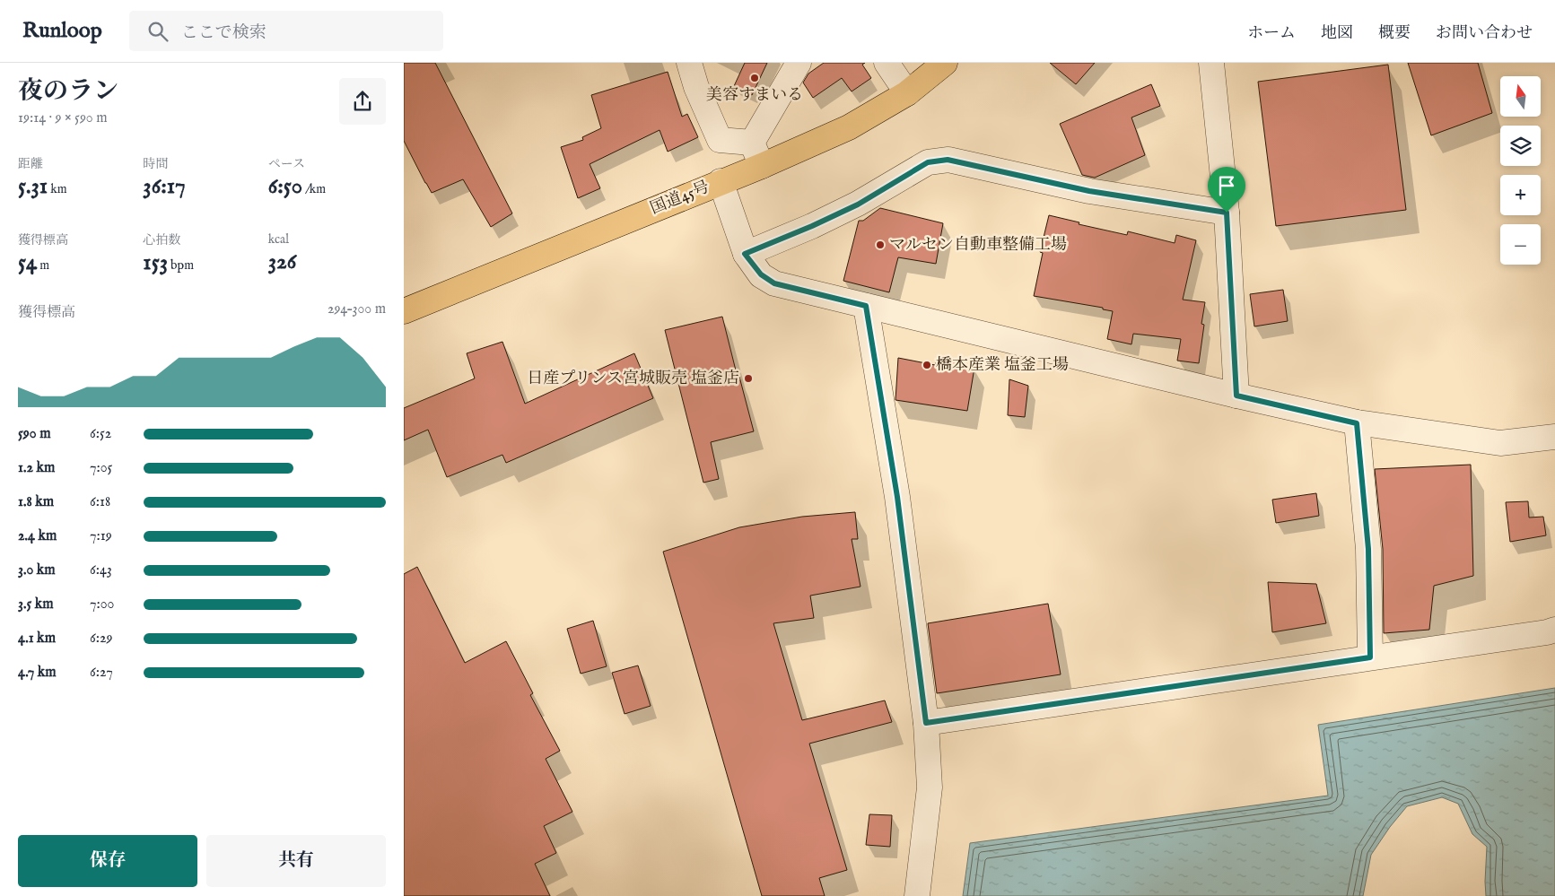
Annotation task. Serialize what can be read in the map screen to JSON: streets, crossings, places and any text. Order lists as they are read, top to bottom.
{
  "streets": {
    "highway": ["国道45号"]
  },
  "places": [
    "美容すまいる",
    "マルセン自動車整備工場",
    "橋本産業 塩釜工場",
    "日産プリンス宮城販売 塩釜店"
  ],
  "north": "top",
  "page": {
    "header": "Runloop",
    "search": "ここで検索",
    "nav": [
      "ホーム",
      "地図",
      "概要",
      "お問い合わせ"
    ],
    "heading": ["夜のラン", "19:14 · 9 × 590 m"],
    "map_buttons": ["+", "−"],
    "stats": [
      ["距離", "5.31 km"],
      ["時間", "36:17"],
      ["ペース", "6:50 /km"],
      ["獲得標高", "54 m"],
      ["心拍数", "153 bpm"],
      ["kcal", "326"]
    ],
    "chart": ["獲得標高", "294–300 m"],
    "list": [
      {
        "name": "590 m",
        "note": "6:52"
      },
      {
        "name": "1.2 km",
        "note": "7:05"
      },
      {
        "name": "1.8 km",
        "note": "6:18"
      },
      {
        "name": "2.4 km",
        "note": "7:19"
      },
      {
        "name": "3.0 km",
        "note": "6:43"
      },
      {
        "name": "3.5 km",
        "note": "7:00"
      },
      {
        "name": "4.1 km",
        "note": "6:29"
      },
      {
        "name": "4.7 km",
        "note": "6:27"
      }
    ],
    "buttons": ["保存", "共有"]
  }
}
